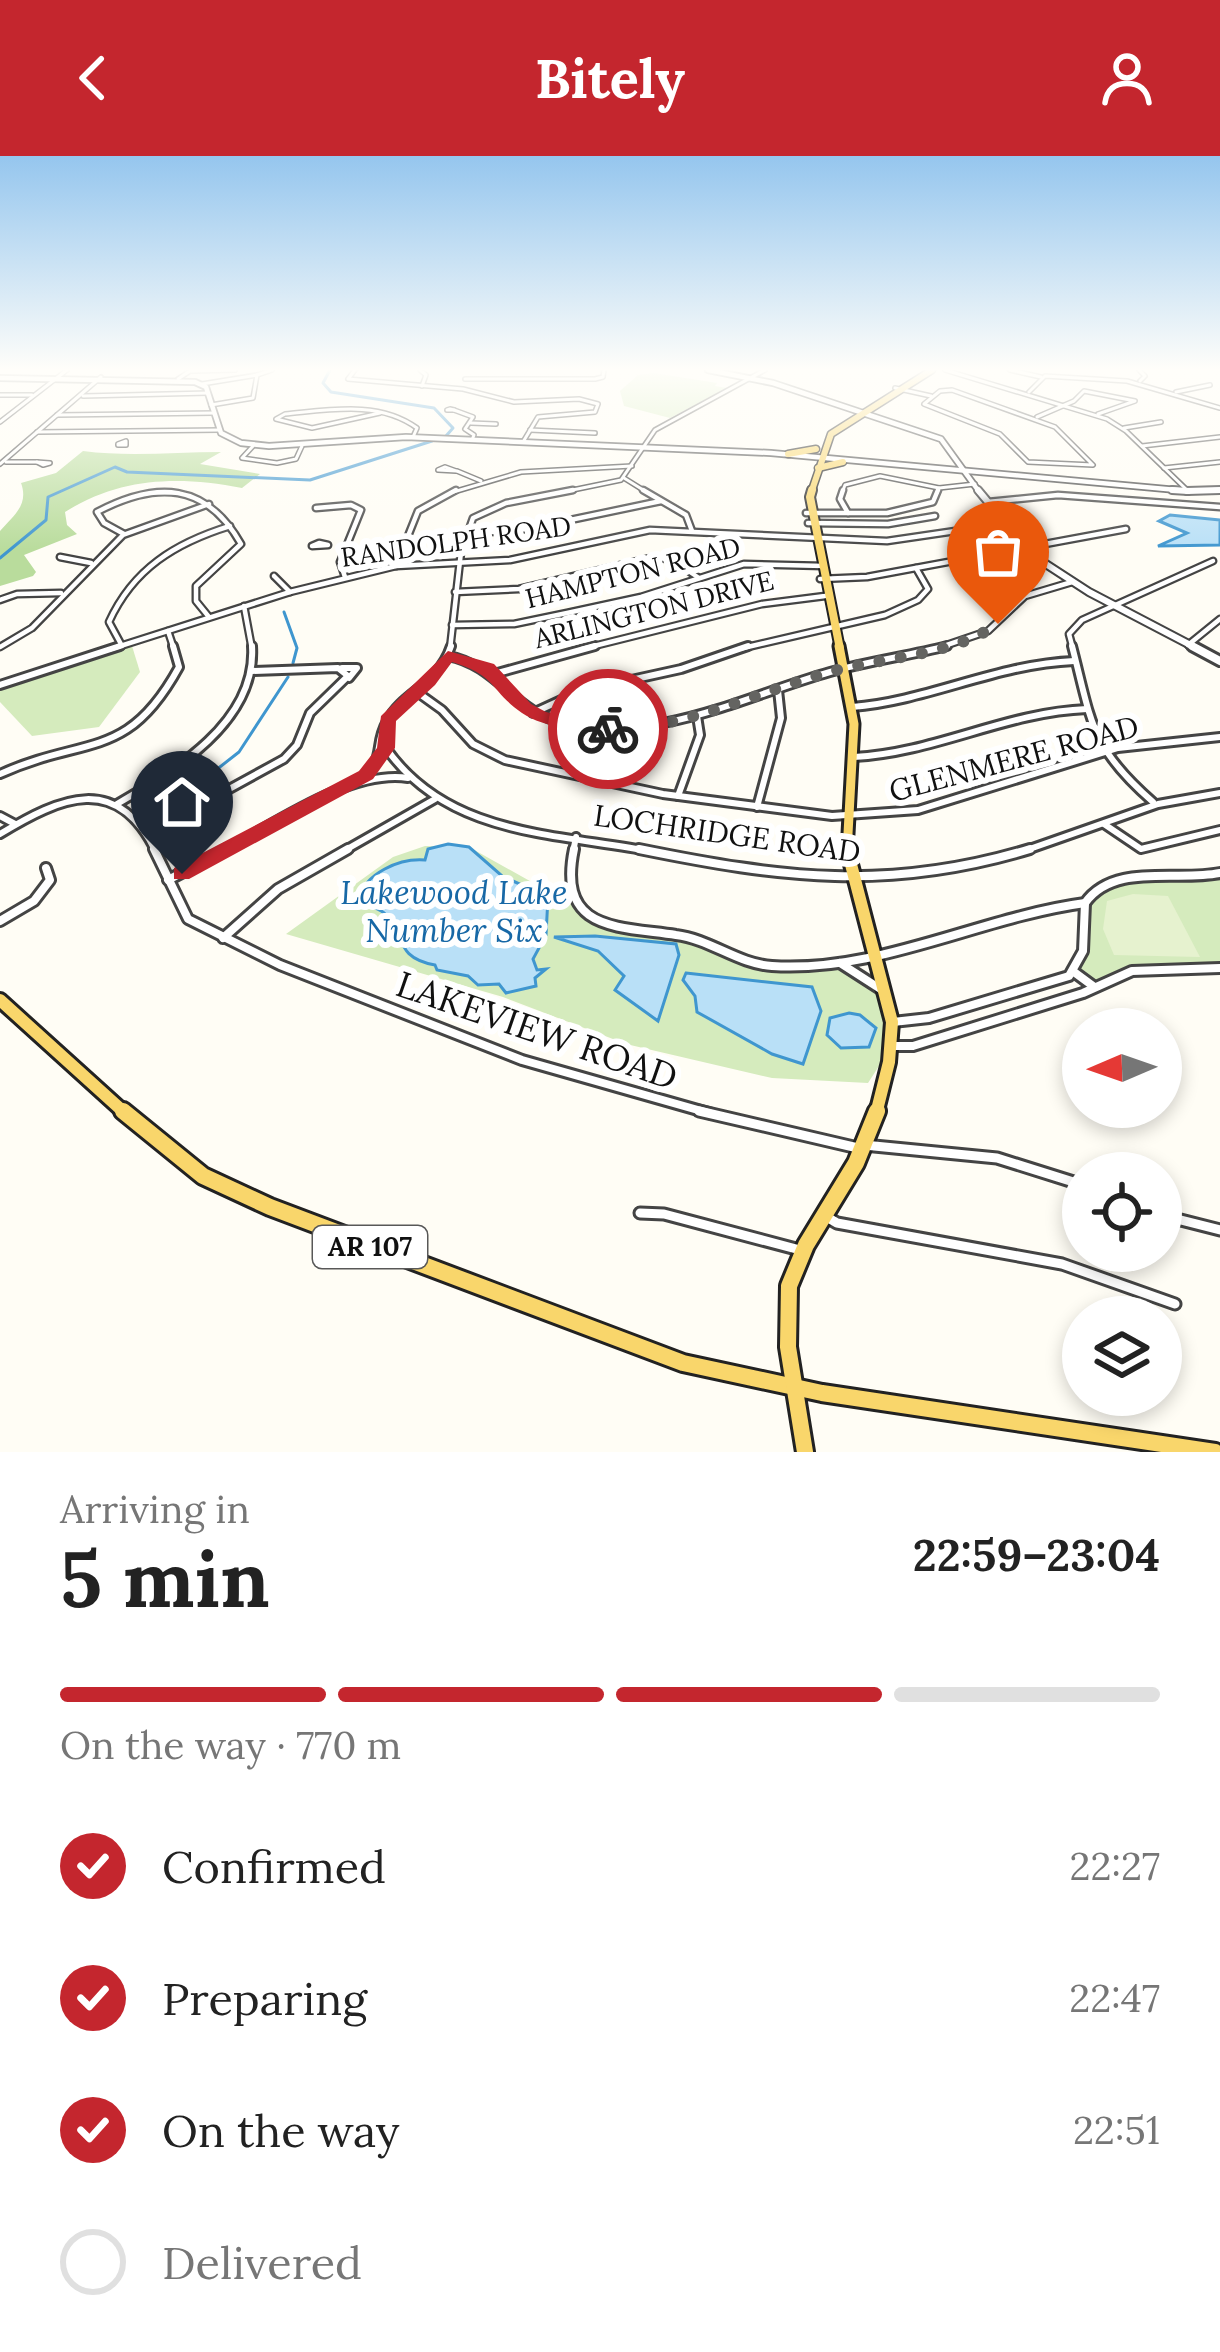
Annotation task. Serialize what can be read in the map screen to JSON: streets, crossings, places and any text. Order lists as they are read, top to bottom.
{
  "streets": {
    "main road": ["AR 107"],
    "street": [
      "RANDOLPH ROAD",
      "HAMPTON ROAD",
      "ARLINGTON DRIVE",
      "GLENMERE ROAD",
      "LOCHRIDGE ROAD",
      "LAKEVIEW ROAD"
    ]
  },
  "water": ["Lakewood Lake Number Six"],
  "north": "left",
  "page": {
    "header": "Bitely",
    "heading": ["5 min", "Arriving in", "22:59–23:04"],
    "bar": "On the way · 770 m",
    "list": [
      ["Confirmed", "22:27"],
      ["Preparing", "22:47"],
      ["On the way", "22:51"],
      "Delivered"
    ]
  }
}
